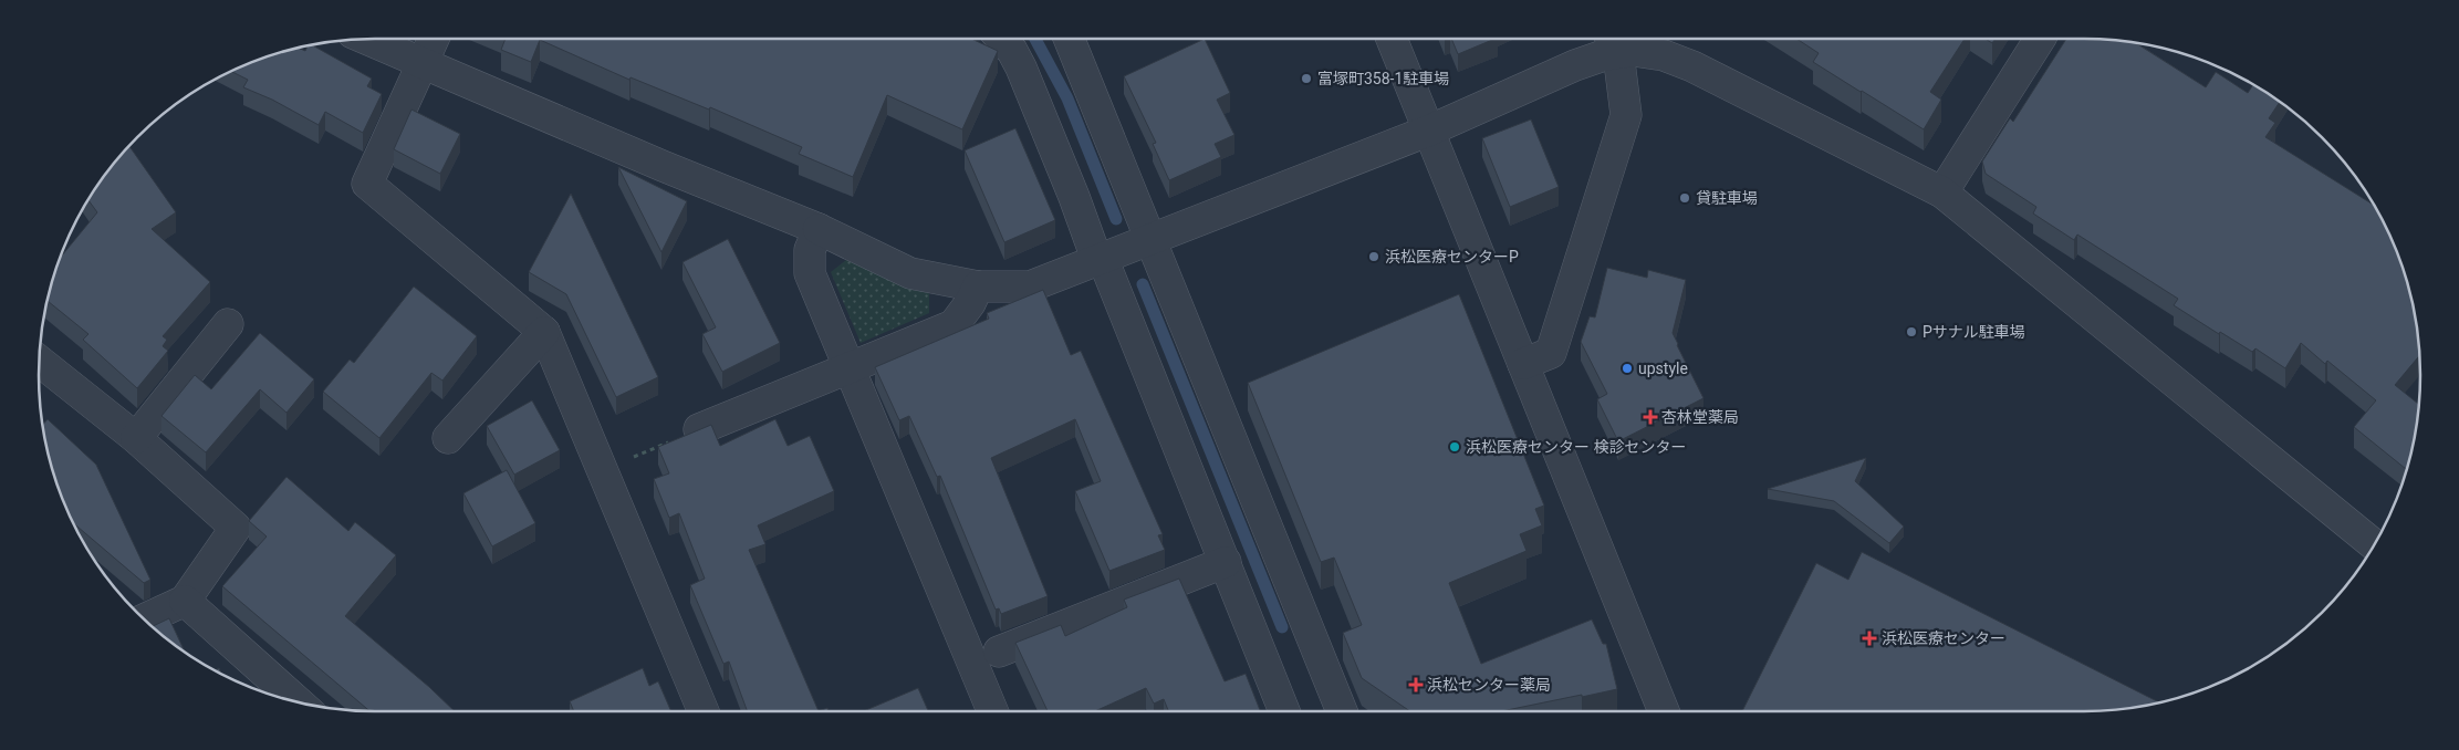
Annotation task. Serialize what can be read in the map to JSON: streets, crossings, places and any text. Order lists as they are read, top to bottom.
{
  "places": {
    "other": [
      "富塚町358-1駐車場",
      "貸駐車場",
      "浜松医療センターP",
      "Pサナル駐車場",
      "upstyle",
      "浜松医療センター 検診センター"
    ],
    "health": ["杏林堂薬局", "浜松医療センター", "浜松センター薬局"]
  }
}
